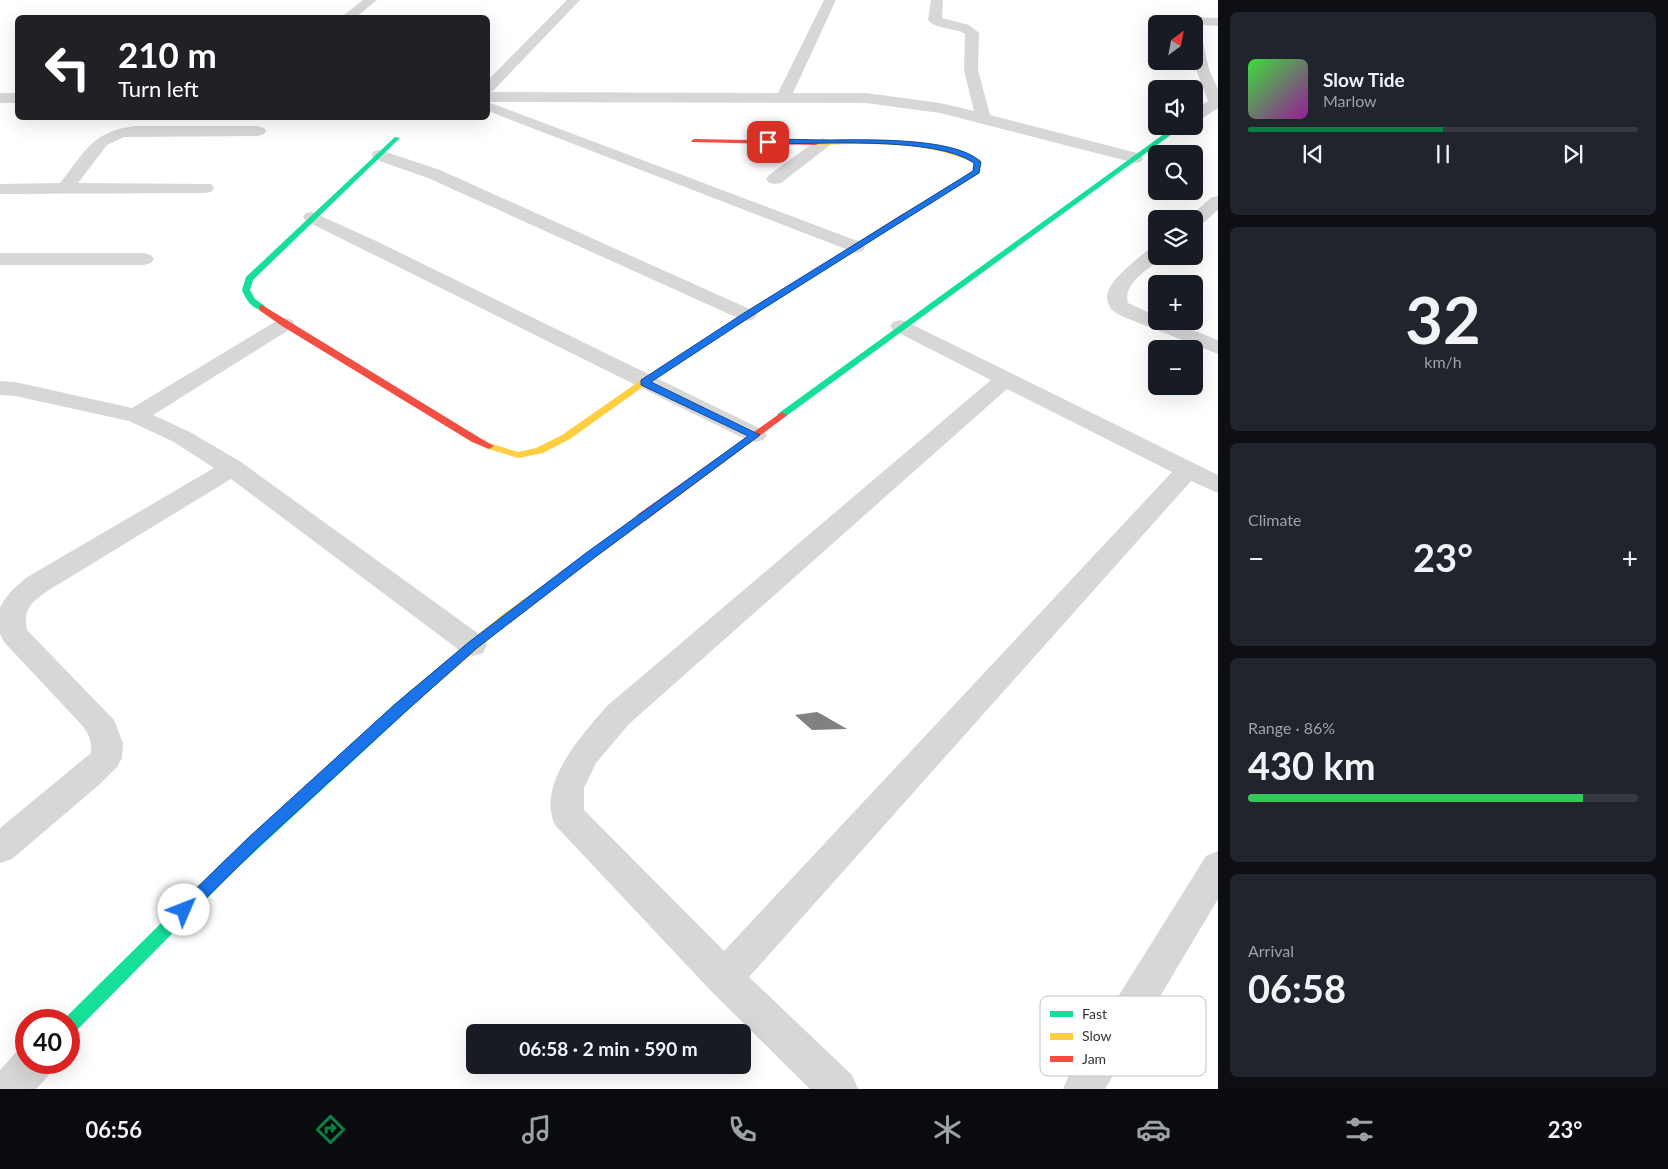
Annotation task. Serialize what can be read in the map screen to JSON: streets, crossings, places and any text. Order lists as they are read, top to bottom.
{
  "legend": ["Fast", "Slow", "Jam"],
  "north": "top right",
  "page": {
    "map_buttons": ["+", "−"],
    "turn": ["210 m", "Turn left"],
    "song": ["Slow Tide", "Marlow"],
    "tile": [
      ["32", "km/h"],
      "Climate",
      ["Range · 86%", "430 km"],
      ["Arrival", "06:58"]
    ],
    "heat": ["−", "23°", "+"],
    "limit": "40",
    "trip": "06:58 · 2 min · 590 m",
    "tabs": ["06:56", "23°"]
  }
}
